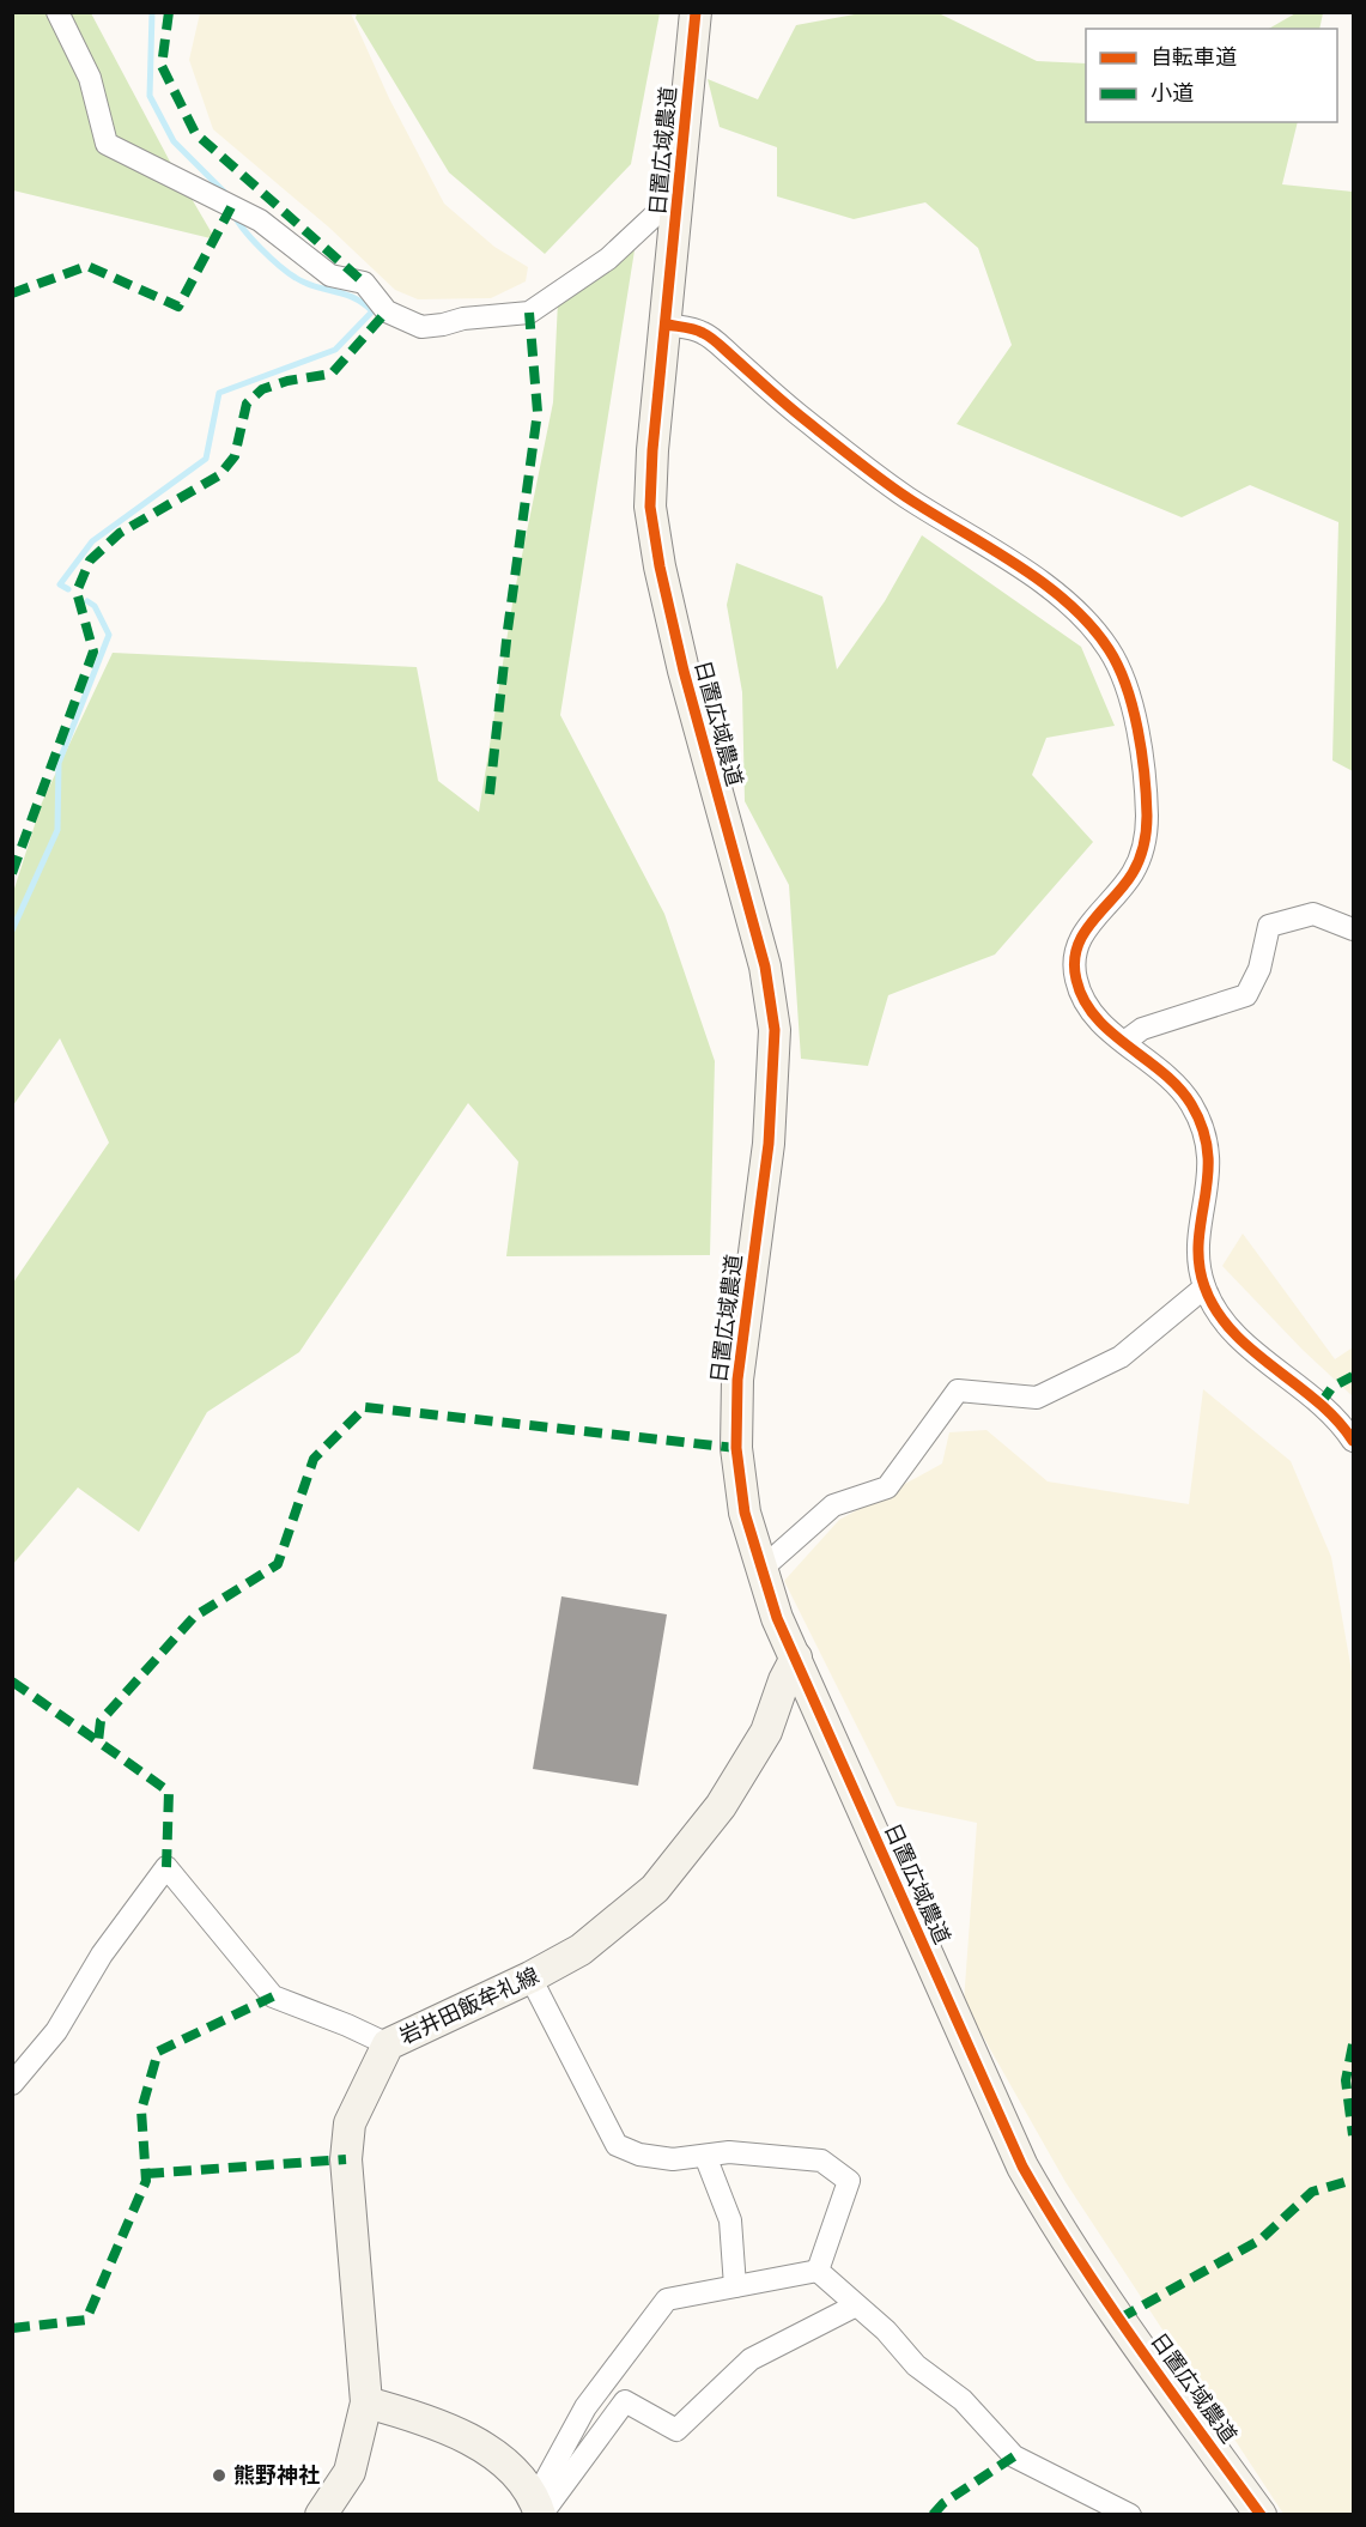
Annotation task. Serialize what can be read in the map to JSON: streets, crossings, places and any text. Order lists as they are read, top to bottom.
{
  "streets": {
    "street": ["日置広域農道", "岩井田飯牟礼線"]
  },
  "crossings": [
    ["日置広域農道", "岩井田飯牟礼線"]
  ],
  "places": ["熊野神社"],
  "legend": ["自転車道", "小道"]
}
